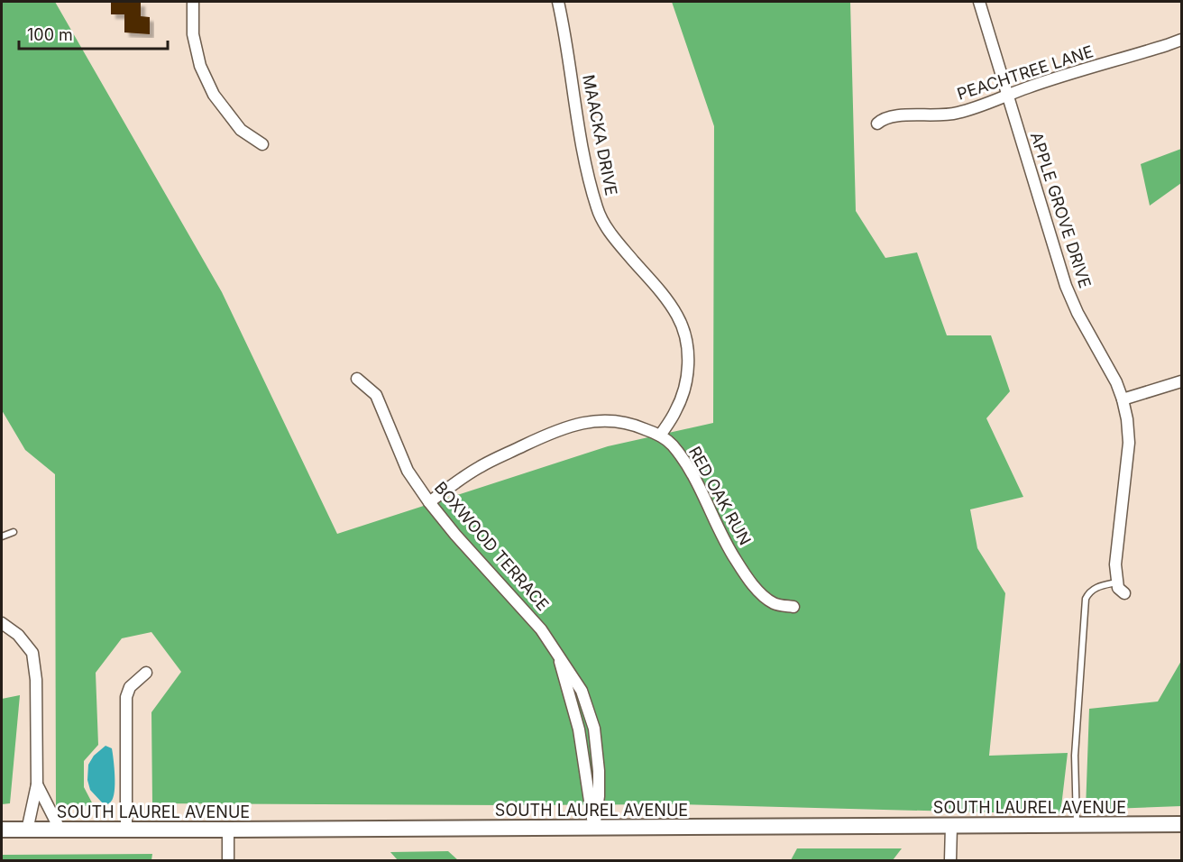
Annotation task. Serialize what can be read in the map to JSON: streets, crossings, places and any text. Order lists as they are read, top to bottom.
{
  "streets": {
    "main road": ["SOUTH LAUREL AVENUE"],
    "street": [
      "PEACHTREE LANE",
      "MAACKA DRIVE",
      "APPLE GROVE DRIVE",
      "RED OAK RUN",
      "BOXWOOD TERRACE"
    ]
  },
  "crossings": [
    ["PEACHTREE LANE", "APPLE GROVE DRIVE"],
    ["MAACKA DRIVE", "RED OAK RUN"],
    ["RED OAK RUN", "BOXWOOD TERRACE"],
    ["BOXWOOD TERRACE", "SOUTH LAUREL AVENUE"]
  ],
  "scale_bar": "100 m"
}
